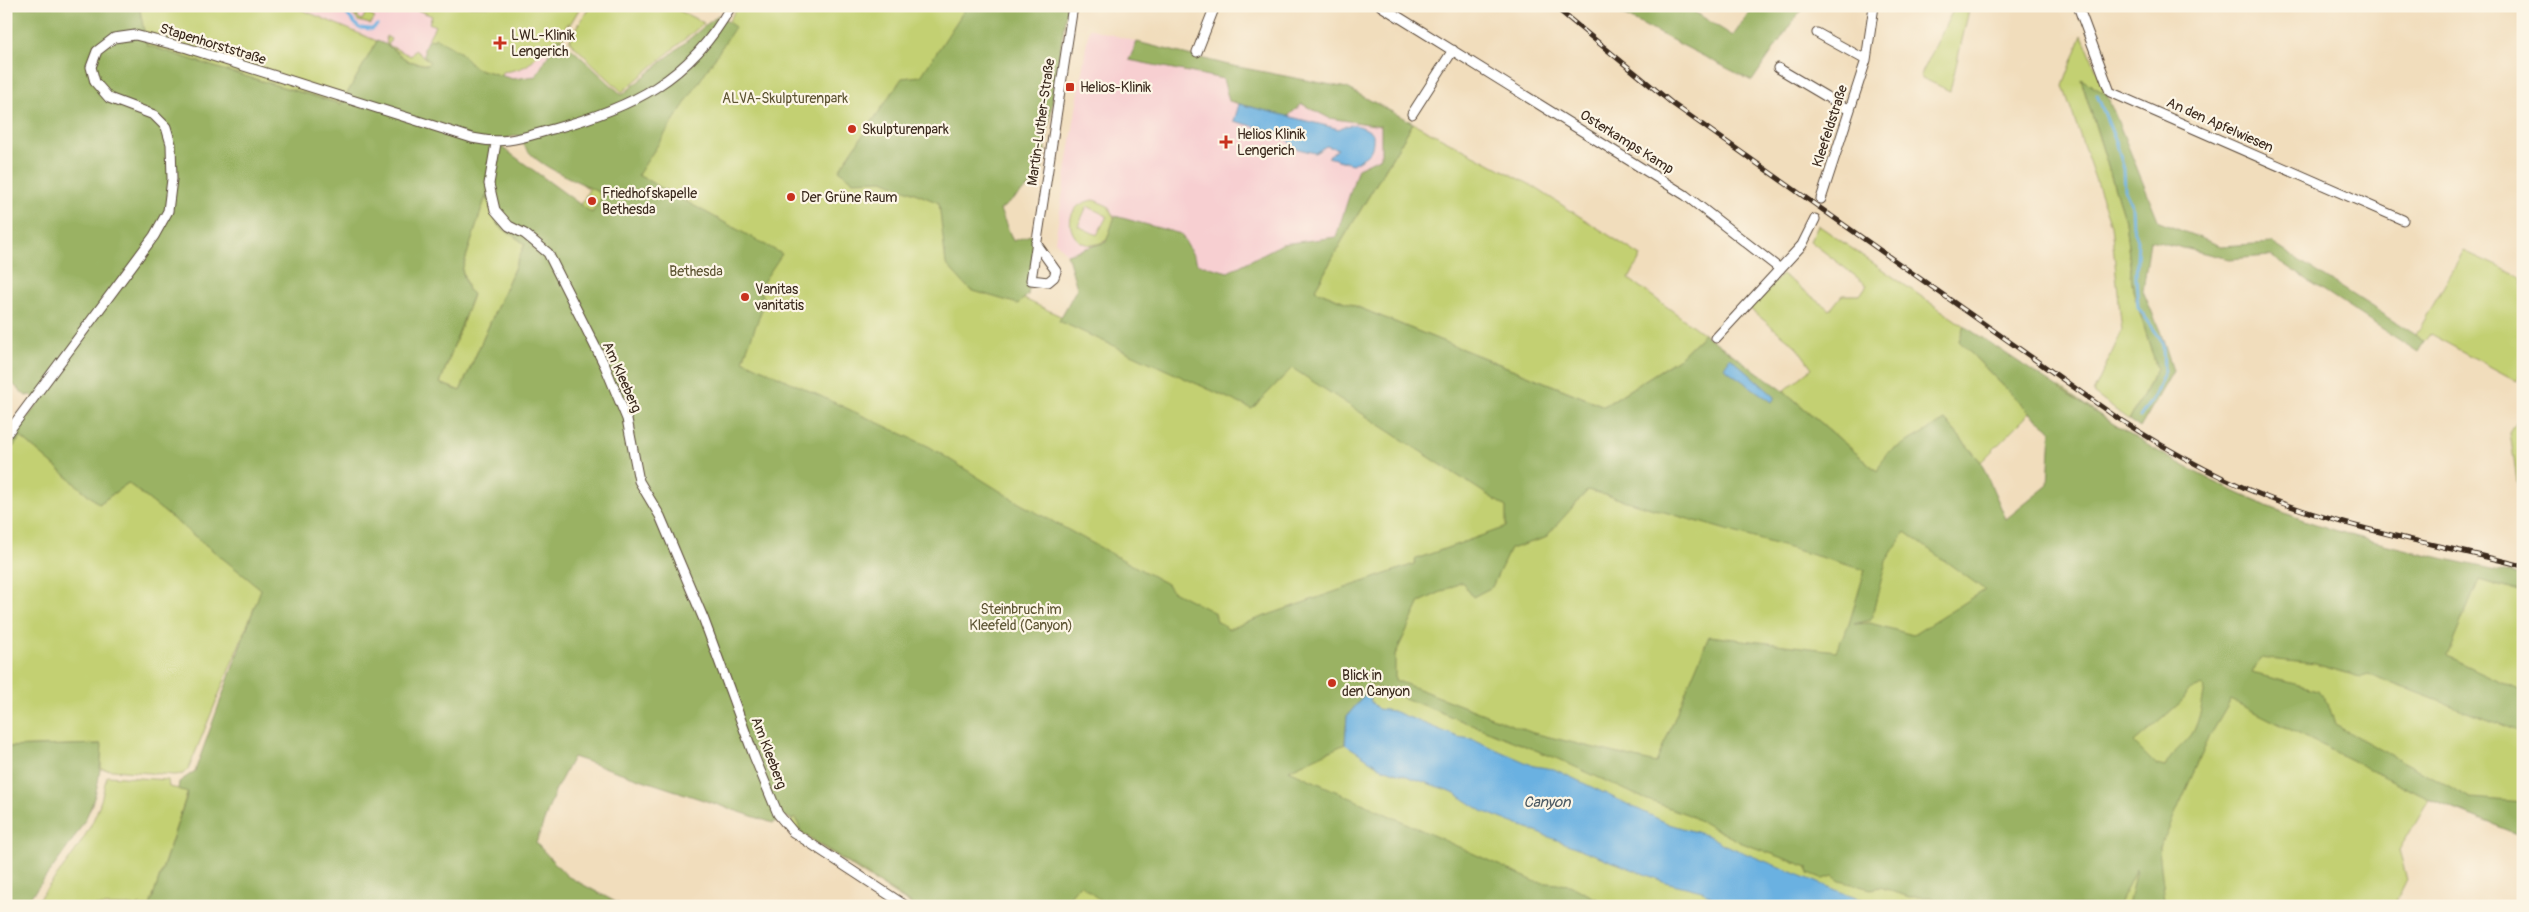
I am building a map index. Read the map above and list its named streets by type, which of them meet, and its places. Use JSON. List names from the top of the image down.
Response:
{
  "streets": {
    "street": [
      "Stapenhorststraße",
      "Martin-Luther-Straße",
      "An den Apfelwiesen",
      "Kleefeldstraße",
      "Osterkamps Kamp",
      "Am Kleeberg"
    ]
  },
  "crossings": [
    ["Stapenhorststraße", "Am Kleeberg"]
  ],
  "water": ["Canyon"],
  "parks": ["ALVA-Skulpturenpark", "Bethesda", "Steinbruch im Kleefeld (Canyon)"],
  "places": {
    "health": ["LWL-Klinik Lengerich", "Helios Klinik Lengerich"],
    "transit": ["Helios-Klinik"],
    "other": [
      "Skulpturenpark",
      "Der Grüne Raum",
      "Friedhofskapelle Bethesda",
      "Vanitas vanitatis",
      "Blick in den Canyon"
    ]
  }
}
